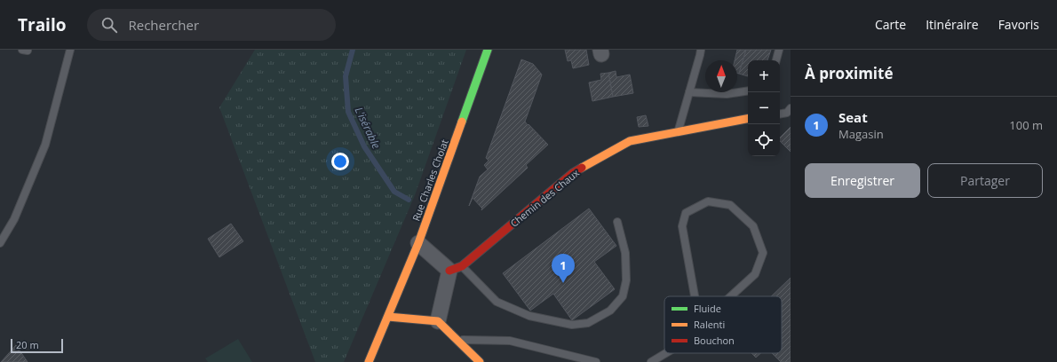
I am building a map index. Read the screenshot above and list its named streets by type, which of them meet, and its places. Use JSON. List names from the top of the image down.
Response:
{
  "streets": {
    "street": ["Rue Charles Cholat", "Chemin des Chaux"]
  },
  "water": ["L'isérable"],
  "legend": ["Fluide", "Ralenti", "Bouchon"],
  "scale_bar": "20 m",
  "north": "top",
  "page": {
    "header": "Trailo",
    "search": "Rechercher",
    "nav": ["Carte", "Itinéraire", "Favoris"],
    "heading": "À proximité",
    "map_buttons": ["+", "−"],
    "list": [
      {
        "mark": "1",
        "name": "Seat",
        "note": "Magasin",
        "value": "100 m"
      }
    ],
    "buttons": ["Enregistrer", "Partager"],
    "pins": "1",
    "scale": "20 m"
  }
}
